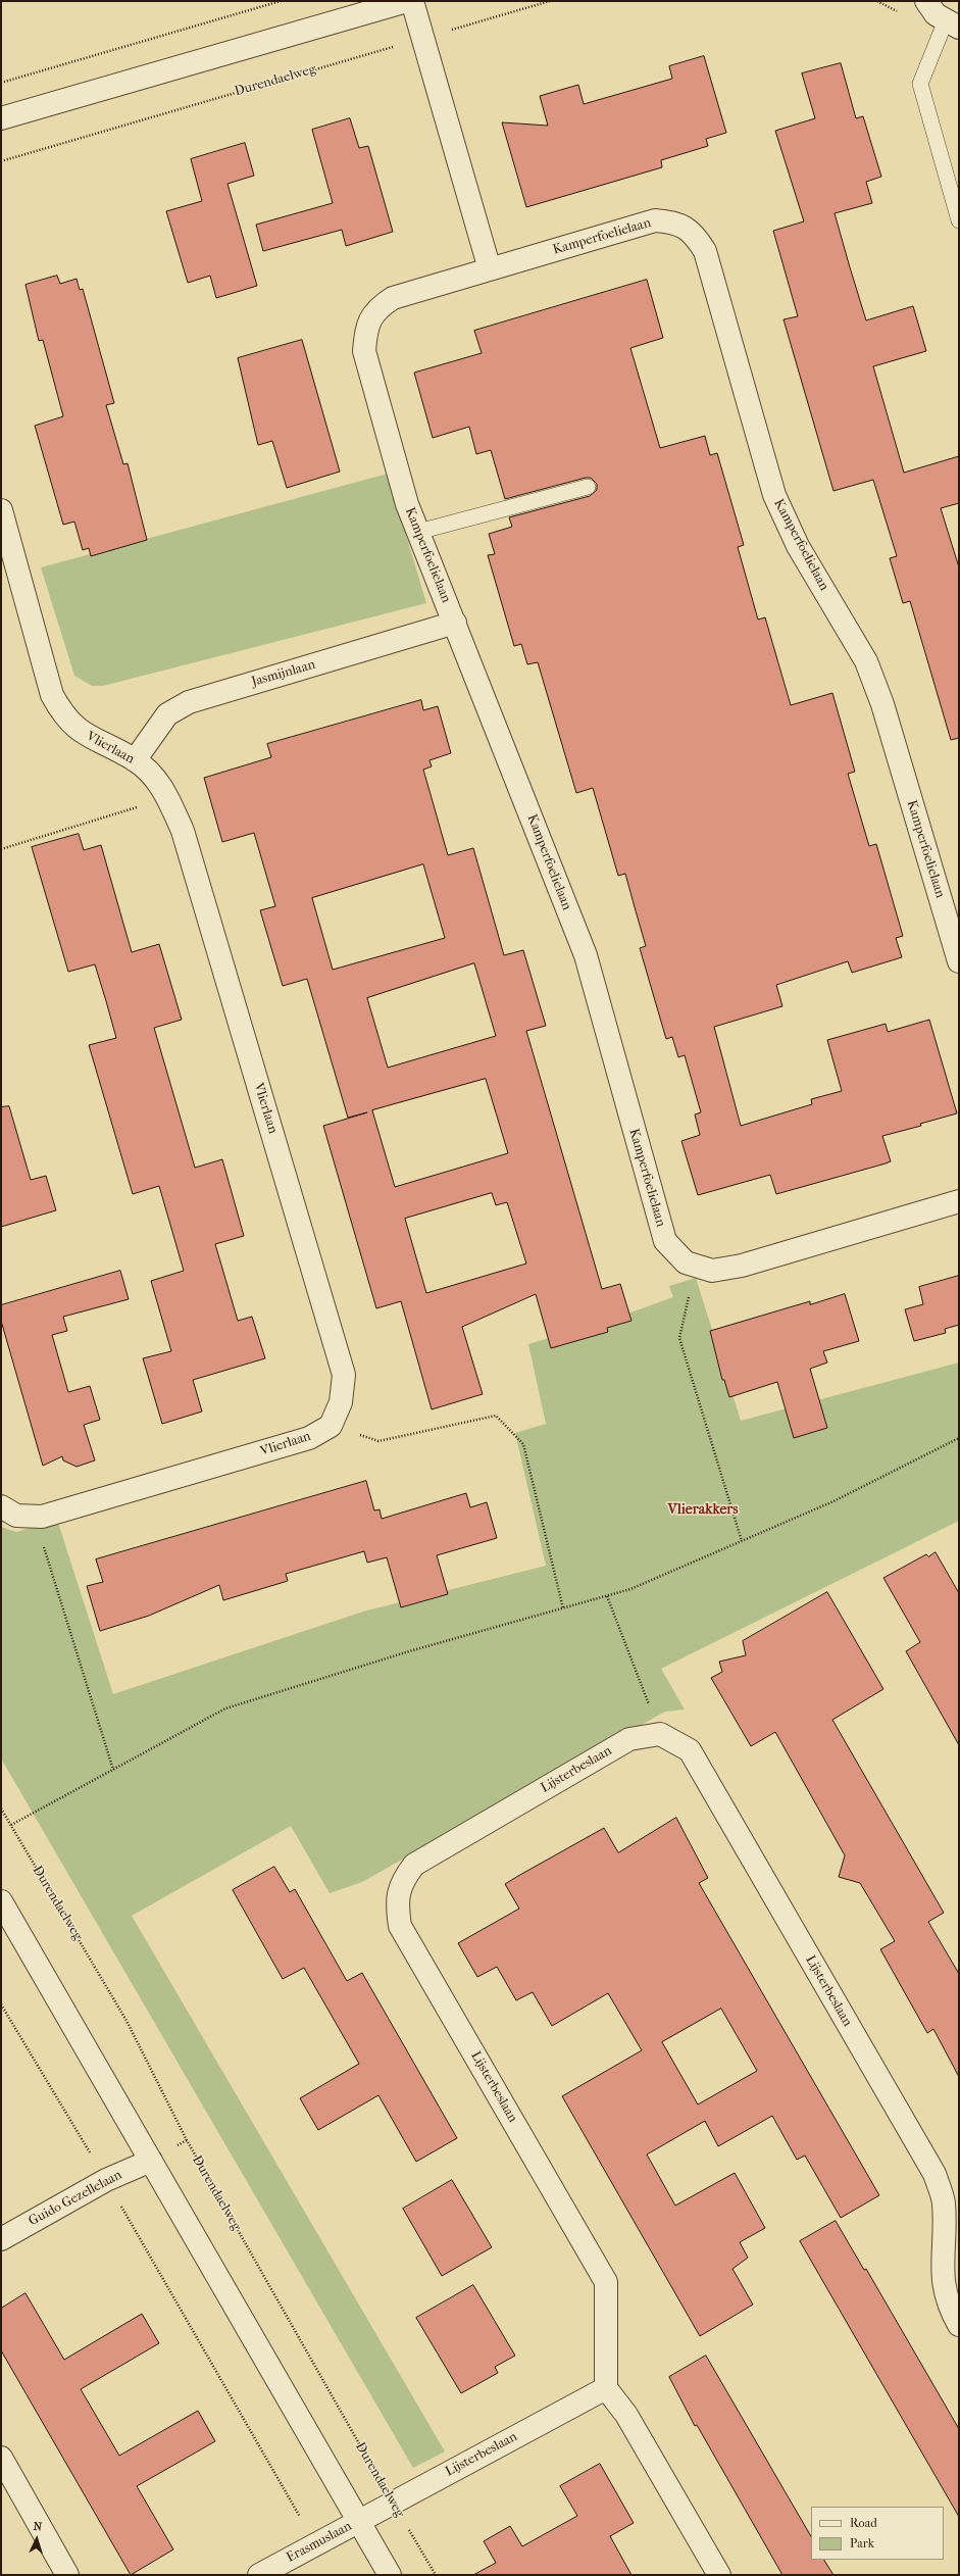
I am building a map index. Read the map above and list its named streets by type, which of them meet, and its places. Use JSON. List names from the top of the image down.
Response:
{
  "streets": {
    "street": [
      "Kamperfoelielaan",
      "Jasmijnlaan",
      "Vlierlaan",
      "Lijsterbeslaan",
      "Guido Gezellelaan",
      "Erasmuslaan"
    ],
    "path": ["Durendaelweg"]
  },
  "crossings": [
    ["Durendaelweg", "Lijsterbeslaan"],
    ["Kamperfoelielaan", "Jasmijnlaan"],
    ["Jasmijnlaan", "Vlierlaan"],
    ["Lijsterbeslaan", "Erasmuslaan"]
  ],
  "districts": ["Vlierakkers"],
  "legend": ["Road", "Park"],
  "north": "top"
}
